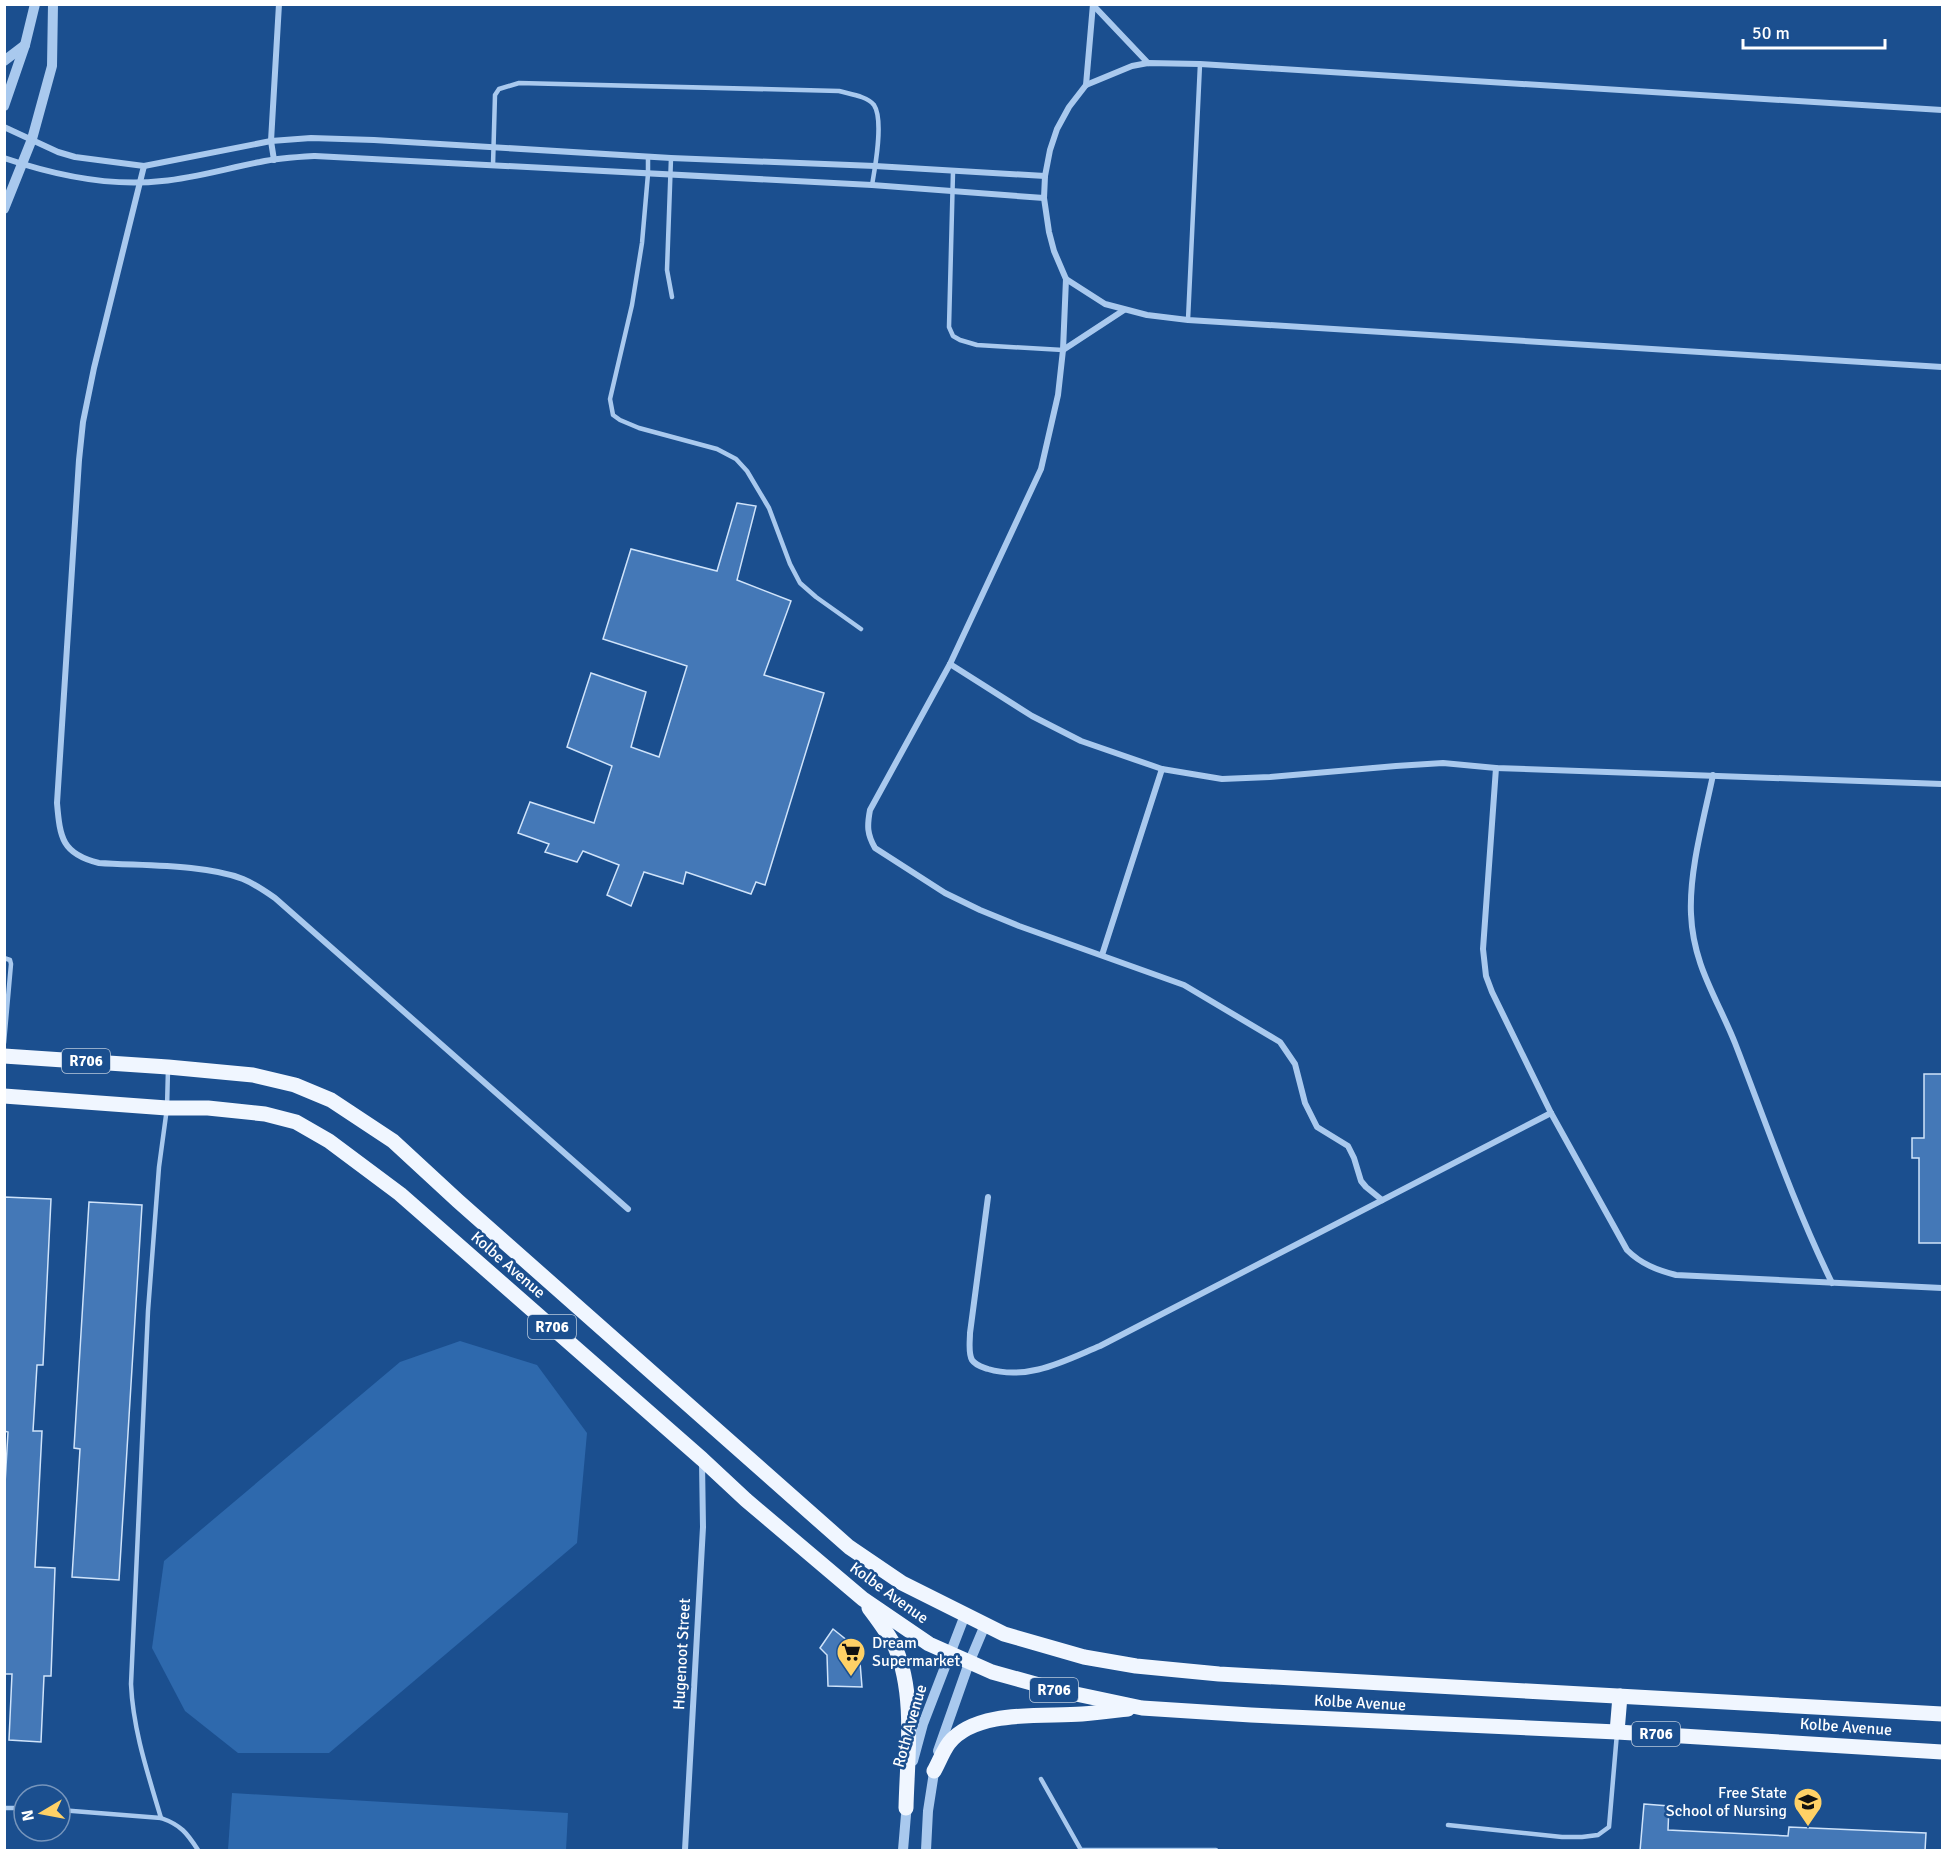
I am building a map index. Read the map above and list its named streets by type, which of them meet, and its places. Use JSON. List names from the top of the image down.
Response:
{
  "streets": {
    "main road": ["R706", "Kolbe Avenue"],
    "street": ["Hugenoot Street", "Roth Avenue"]
  },
  "crossings": [
    ["Kolbe Avenue", "Hugenoot Street"],
    ["Kolbe Avenue", "Roth Avenue"]
  ],
  "places": {
    "supermarket": ["Dream Supermarket"],
    "school or university": ["Free State School of Nursing"]
  },
  "scale_bar": "50 m",
  "north": "left"
}
